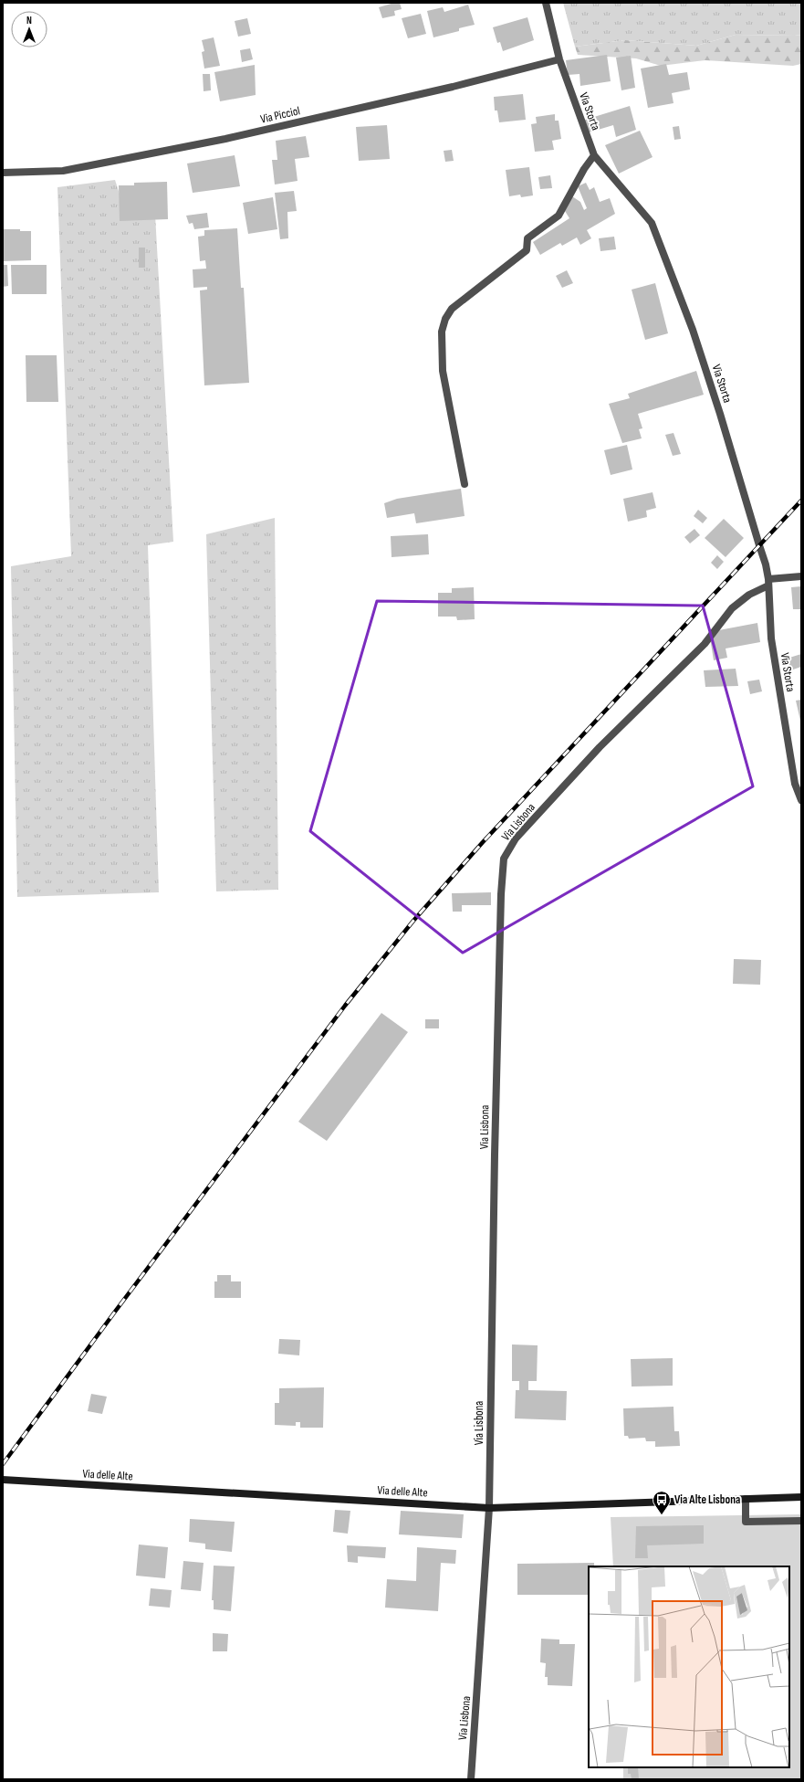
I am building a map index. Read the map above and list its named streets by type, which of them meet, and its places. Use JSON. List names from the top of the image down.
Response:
{
  "streets": {
    "street": [
      "Via Storta",
      "Via Picciol",
      "Via Lisbona",
      "Via delle Alte"
    ]
  },
  "crossings": [
    ["Via Storta", "Via Picciol"],
    ["Via Storta", "Via Lisbona"],
    ["Via Lisbona", "Via delle Alte"]
  ],
  "places": {
    "bus stop": ["Via Alte Lisbona"]
  },
  "north": "top"
}
